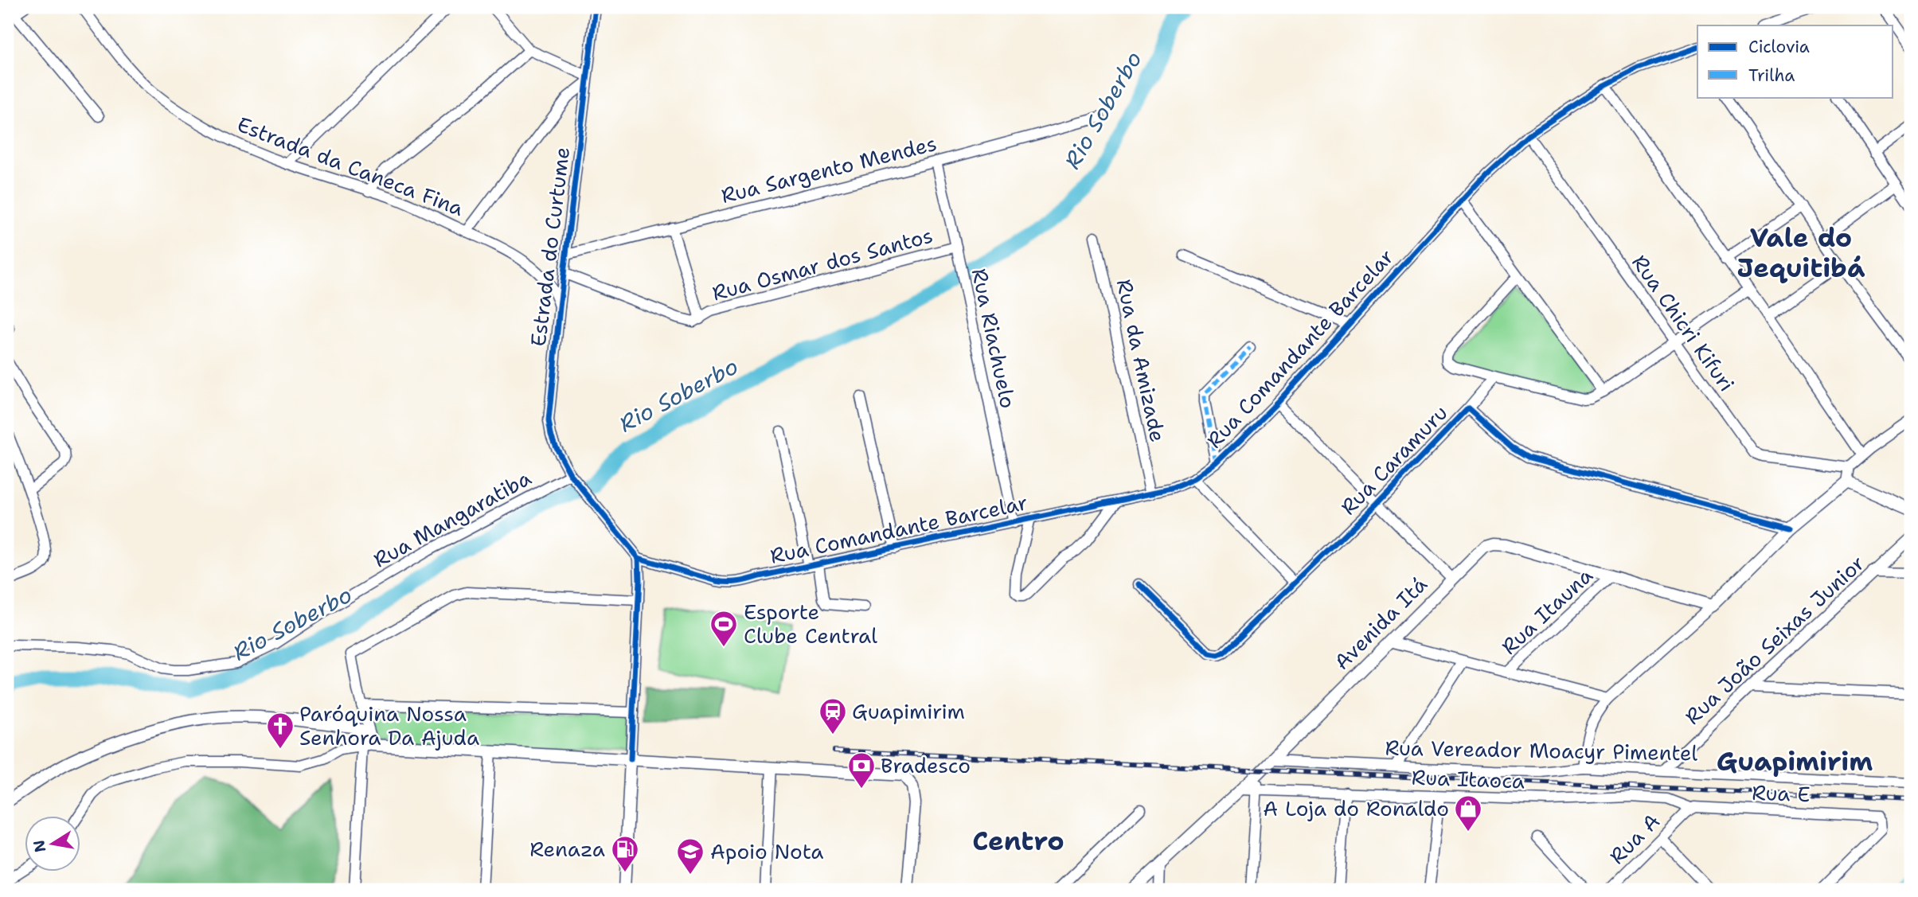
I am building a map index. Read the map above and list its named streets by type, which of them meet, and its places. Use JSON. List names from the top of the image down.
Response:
{
  "streets": {
    "main road": ["Avenida Itá"],
    "street": [
      "Estrada da Caneca Fina",
      "Rua Sargento Mendes",
      "Estrada do Curtume",
      "Rua Osmar dos Santos",
      "Rua Chicri Kifuri",
      "Rua Riachuelo",
      "Rua Comandante Barcelar",
      "Rua da Amizade",
      "Rua Caramuru",
      "Rua Mangaratiba",
      "Rua Itauna",
      "Rua João Seixas Junior",
      "Rua Vereador Moacyr Pimentel",
      "Rua Itaoca",
      "Rua E",
      "Rua A"
    ]
  },
  "crossings": [
    ["Estrada da Caneca Fina", "Estrada do Curtume"],
    ["Rua Sargento Mendes", "Estrada do Curtume"],
    ["Rua Sargento Mendes", "Rua Riachuelo"],
    ["Estrada do Curtume", "Rua Comandante Barcelar"],
    ["Estrada do Curtume", "Rua Mangaratiba"],
    ["Rua Osmar dos Santos", "Rua Riachuelo"],
    ["Rua Chicri Kifuri", "Rua Comandante Barcelar"],
    ["Rua Riachuelo", "Rua Comandante Barcelar"],
    ["Rua Comandante Barcelar", "Rua da Amizade"],
    ["Rua Itauna", "Avenida Itá"],
    ["Avenida Itá", "Rua Vereador Moacyr Pimentel"],
    ["Avenida Itá", "Rua Itaoca"],
    ["Rua João Seixas Junior", "Rua Vereador Moacyr Pimentel"],
    ["Rua Itaoca", "Rua E"],
    ["Rua Itaoca", "Rua A"],
    ["Rua E", "Rua A"]
  ],
  "districts": ["Vale do Jequitibá", "Guapimirim", "Centro"],
  "water": ["Rio Soberbo"],
  "places": {
    "sports": ["Esporte Clube Central"],
    "station": ["Guapimirim"],
    "church": ["Paróquina Nossa Senhora Da Ajuda"],
    "bank": ["Bradesco"],
    "shop": ["A Loja do Ronaldo"],
    "fuel station": ["Renaza"],
    "school or university": ["Apoio Nota"]
  },
  "legend": ["Ciclovia", "Trilha"],
  "north": "left"
}
